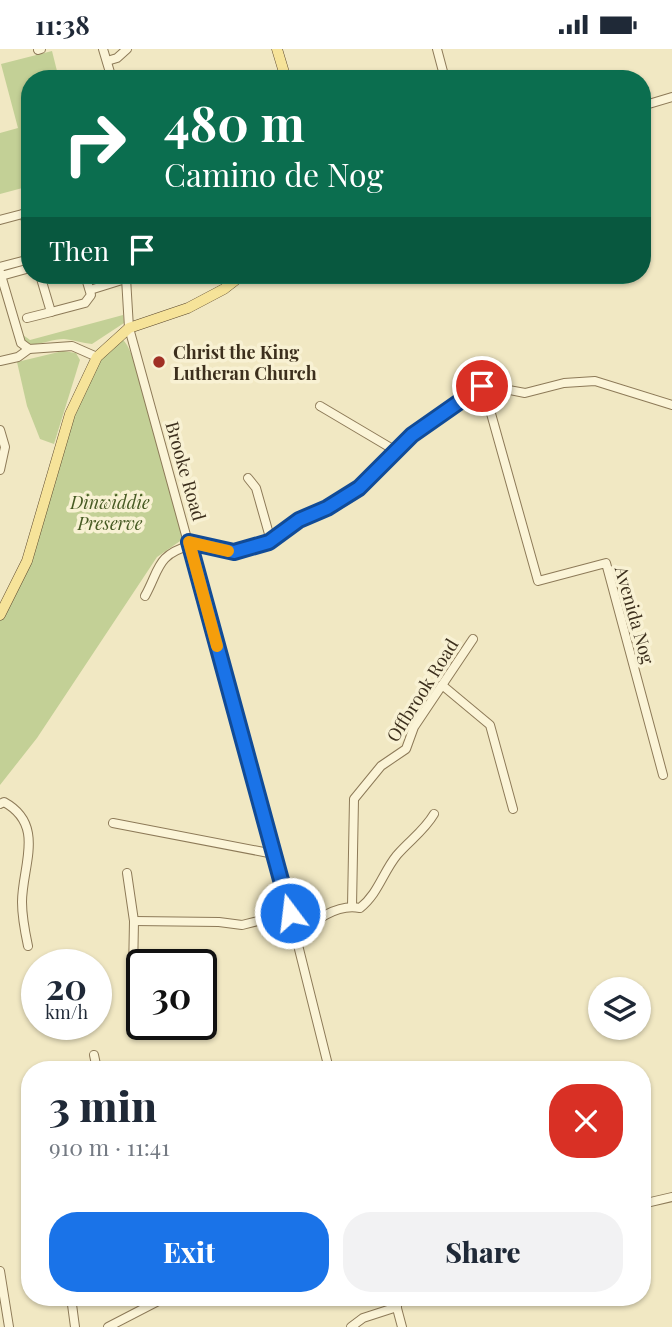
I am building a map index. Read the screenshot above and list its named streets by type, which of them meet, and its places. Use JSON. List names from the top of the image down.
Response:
{
  "streets": {
    "street": ["Brooke Road", "Avenida Nog", "Offbrook Road"]
  },
  "parks": ["Dinwiddie Preserve"],
  "places": ["Christ the King Lutheran Church"],
  "page": {
    "status": "11:38",
    "turn": ["480 m", "Camino de Nog"],
    "then": "Then",
    "speed": "20 km/h",
    "limit": "30",
    "heading": ["3 min", "910 m · 11:41"],
    "buttons": ["Exit", "Share"]
  }
}
